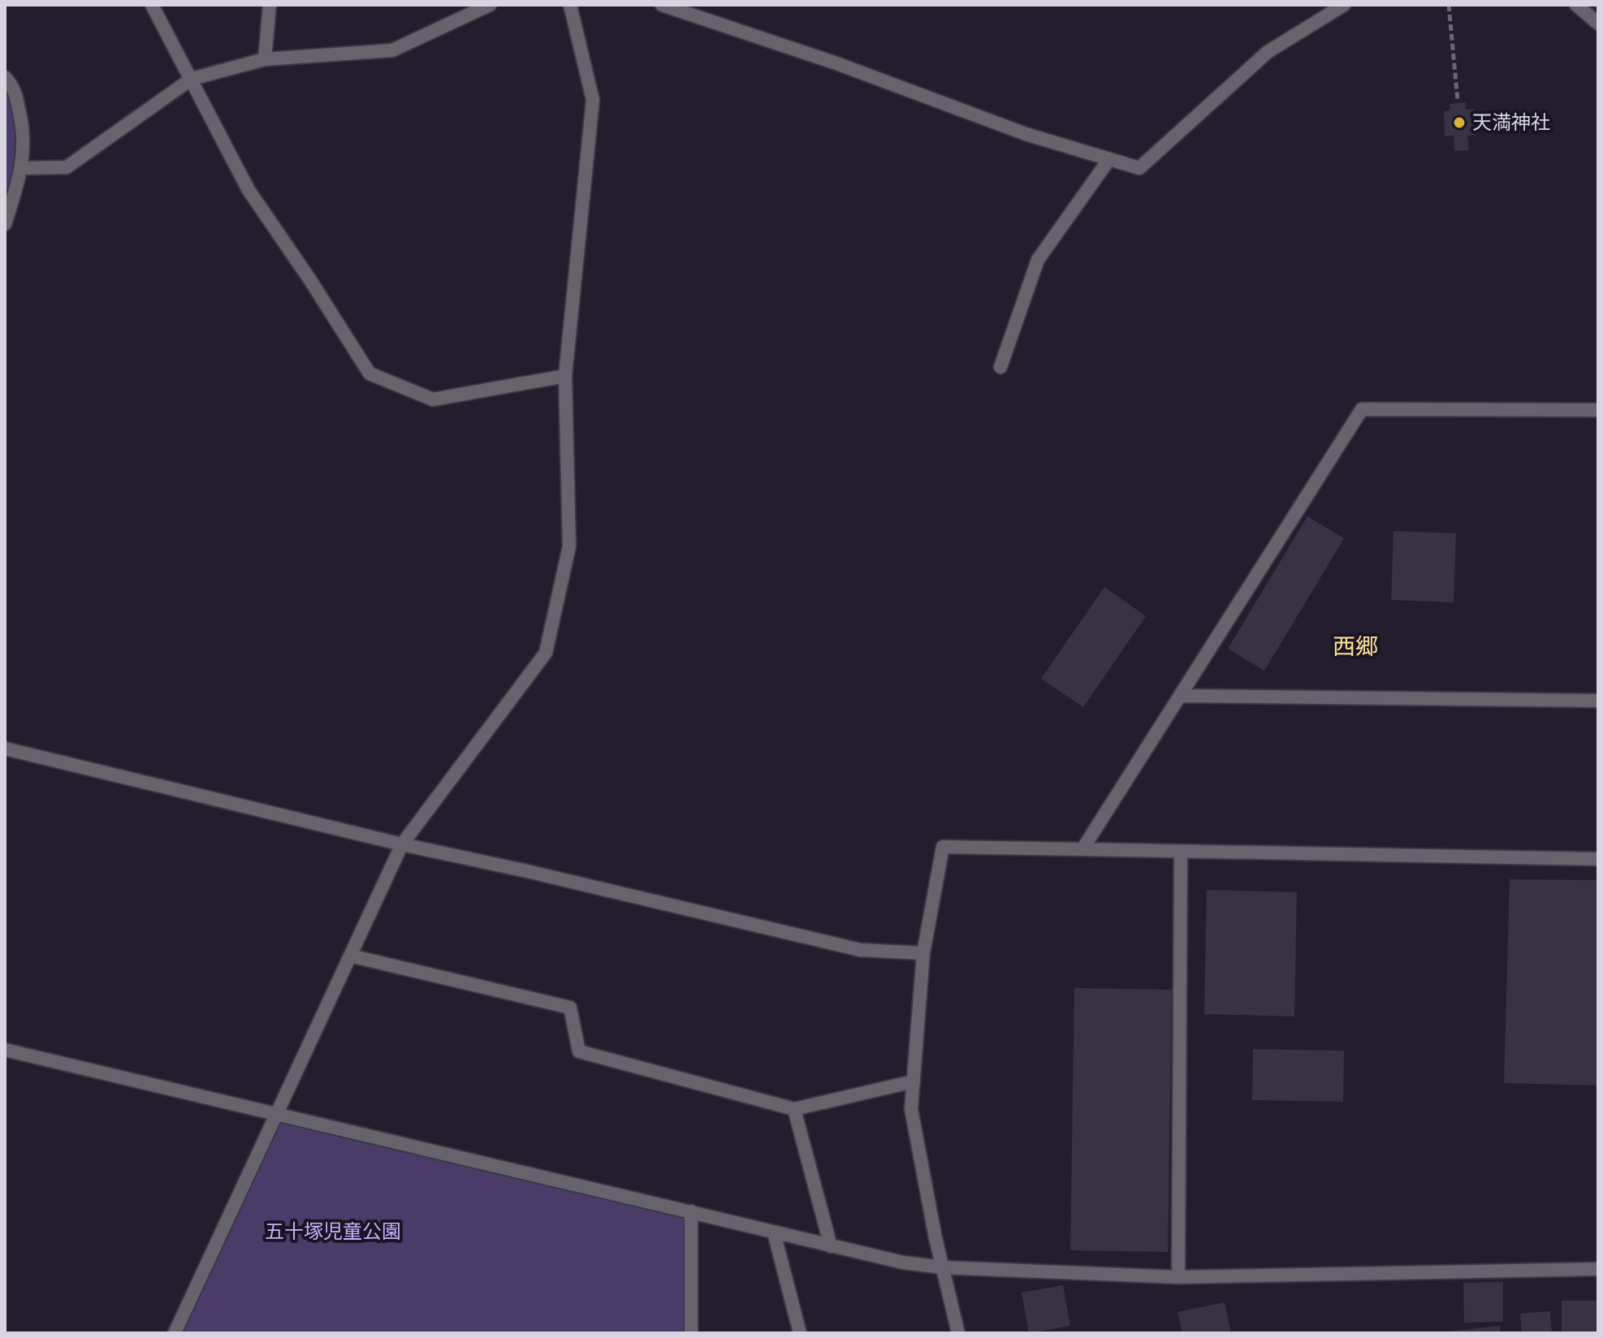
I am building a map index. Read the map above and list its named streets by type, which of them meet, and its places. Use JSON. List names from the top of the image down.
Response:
{
  "districts": ["西郷"],
  "parks": ["五十塚児童公園"],
  "places": ["天満神社"]
}
